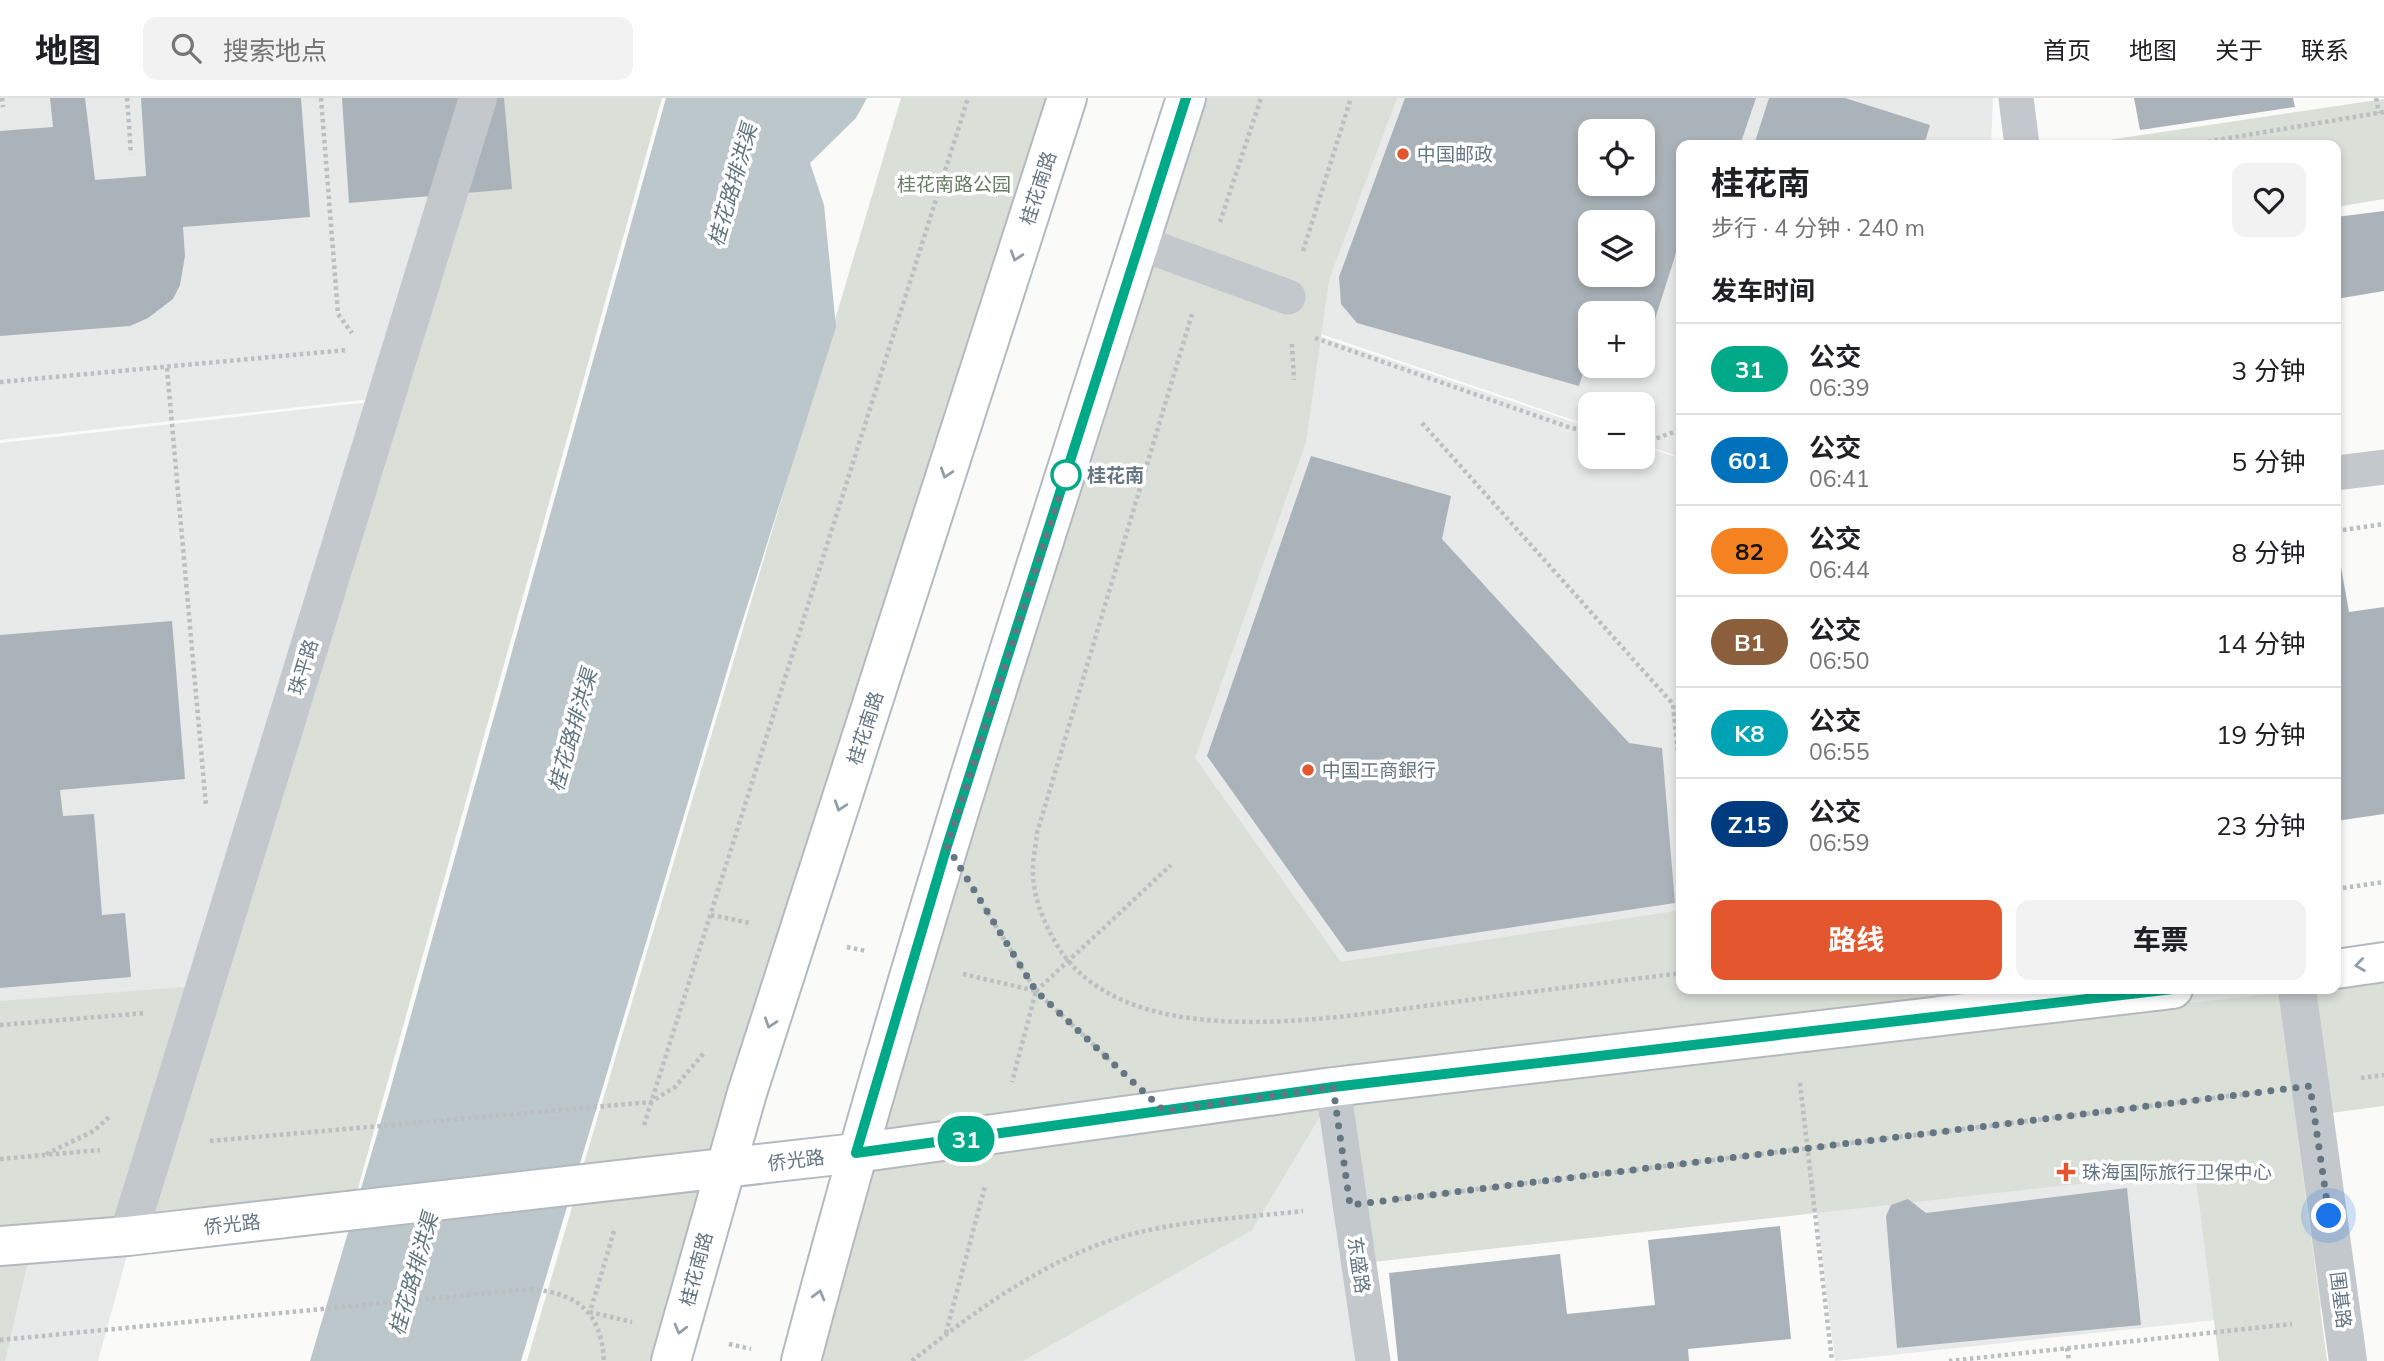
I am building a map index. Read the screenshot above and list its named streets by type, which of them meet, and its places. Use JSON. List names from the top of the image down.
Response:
{
  "streets": {
    "main road": ["桂花南路", "侨光路"],
    "street": ["珠平路", "围基路"],
    "lane": ["东盛路"]
  },
  "crossings": [
    ["桂花南路", "侨光路"],
    ["珠平路", "侨光路"],
    ["侨光路", "东盛路"]
  ],
  "water": ["桂花路排洪渠"],
  "parks": ["桂花南路公园"],
  "places": {
    "other": ["中国邮政", "桂花南", "中国工商銀行"],
    "health": ["珠海国际旅行卫保中心"]
  },
  "lines": ["bus line 31"],
  "page": {
    "header": "地图",
    "search": "搜索地点",
    "nav": [
      "首页",
      "地图",
      "关于",
      "联系"
    ],
    "on_map": "31",
    "map_buttons": ["+", "−"],
    "heading": [
      ["桂花南", "步行 · 4 分钟 · 240 m"],
      "发车时间"
    ],
    "list": [
      {
        "mark": "31",
        "name": "公交",
        "note": "06:39",
        "value": "3 分钟"
      },
      {
        "mark": "601",
        "name": "公交",
        "note": "06:41",
        "value": "5 分钟"
      },
      {
        "mark": "82",
        "name": "公交",
        "note": "06:44",
        "value": "8 分钟"
      },
      {
        "mark": "B1",
        "name": "公交",
        "note": "06:50",
        "value": "14 分钟"
      },
      {
        "mark": "K8",
        "name": "公交",
        "note": "06:55",
        "value": "19 分钟"
      },
      {
        "mark": "Z15",
        "name": "公交",
        "note": "06:59",
        "value": "23 分钟"
      }
    ],
    "buttons": ["路线", "车票"]
  }
}
